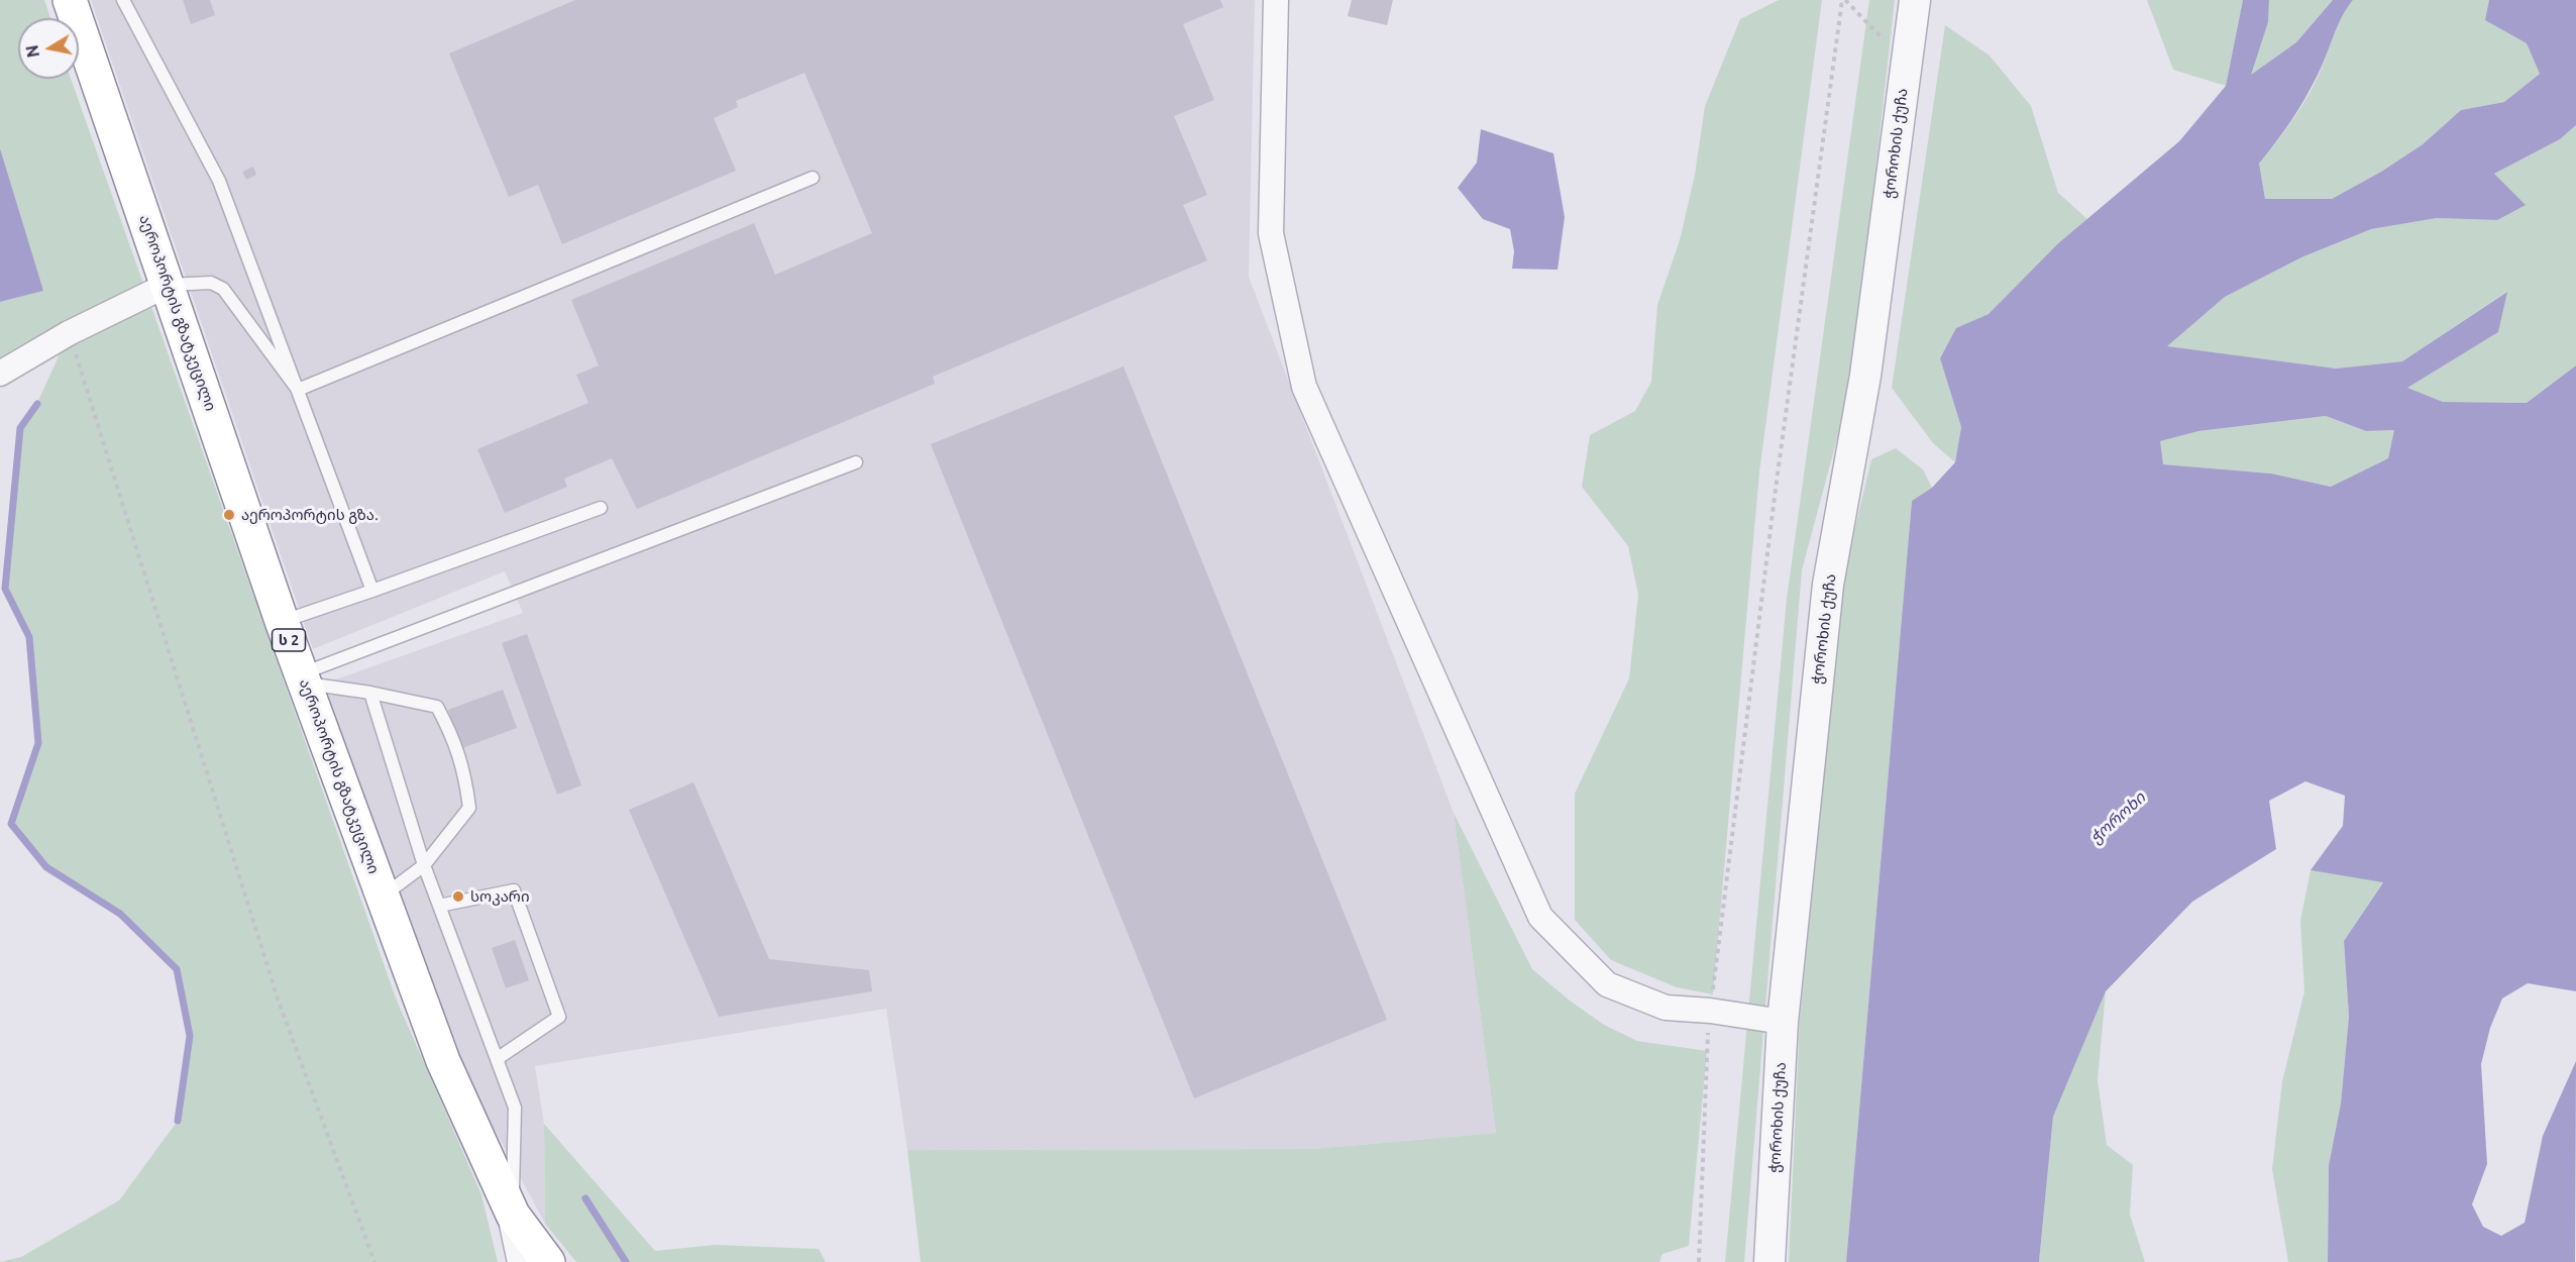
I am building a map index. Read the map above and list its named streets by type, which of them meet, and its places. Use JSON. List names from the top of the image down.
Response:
{
  "streets": {
    "highway": ["აეროპორტის გზატკეცილი", "ს 2"],
    "street": ["ჭოროხის ქუჩა"]
  },
  "water": ["ჭოროხი"],
  "places": ["აეროპორტის გზა.", "სოკარი"],
  "north": "left"
}
